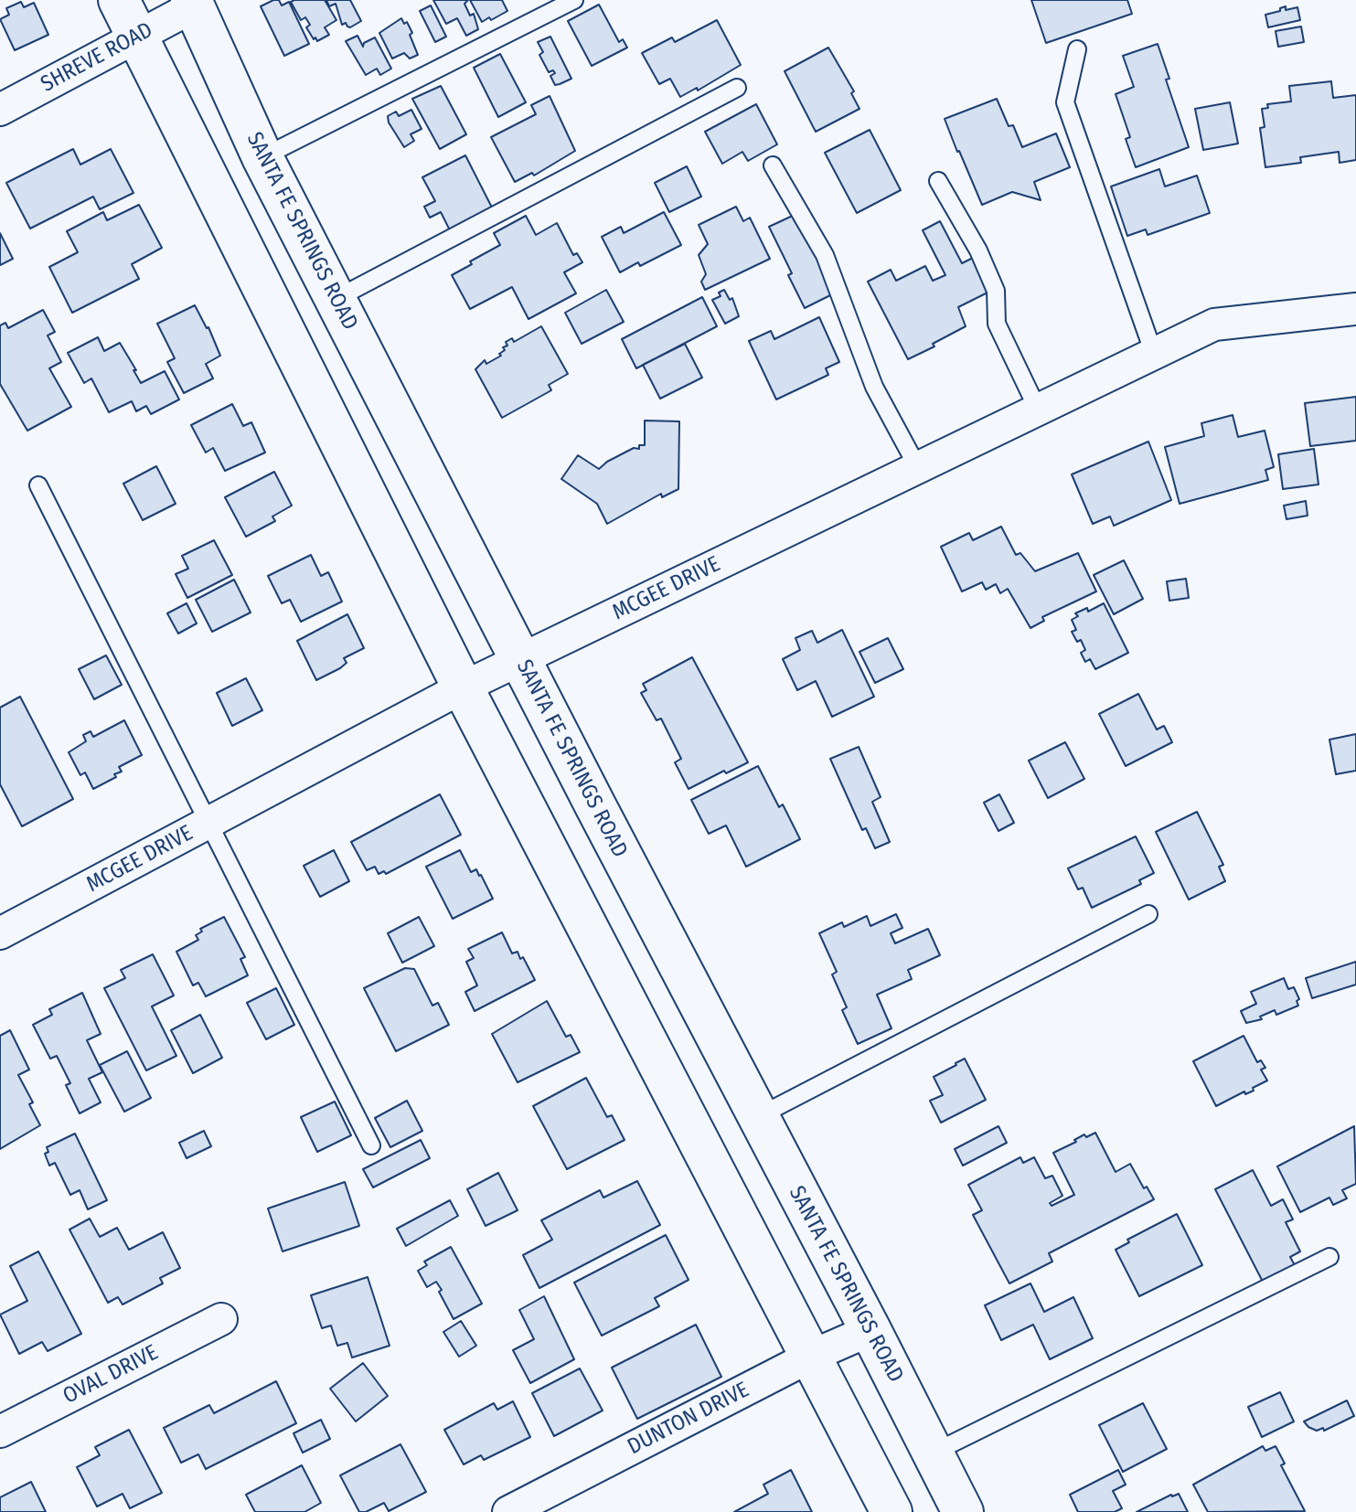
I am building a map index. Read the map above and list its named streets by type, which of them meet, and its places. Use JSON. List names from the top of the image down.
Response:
{
  "streets": {
    "main road": ["SANTA FE SPRINGS ROAD"],
    "street": [
      "SHREVE ROAD",
      "MCGEE DRIVE",
      "OVAL DRIVE",
      "DUNTON DRIVE"
    ]
  },
  "crossings": [
    ["SHREVE ROAD", "SANTA FE SPRINGS ROAD"],
    ["SANTA FE SPRINGS ROAD", "MCGEE DRIVE"],
    ["SANTA FE SPRINGS ROAD", "DUNTON DRIVE"]
  ]
}
